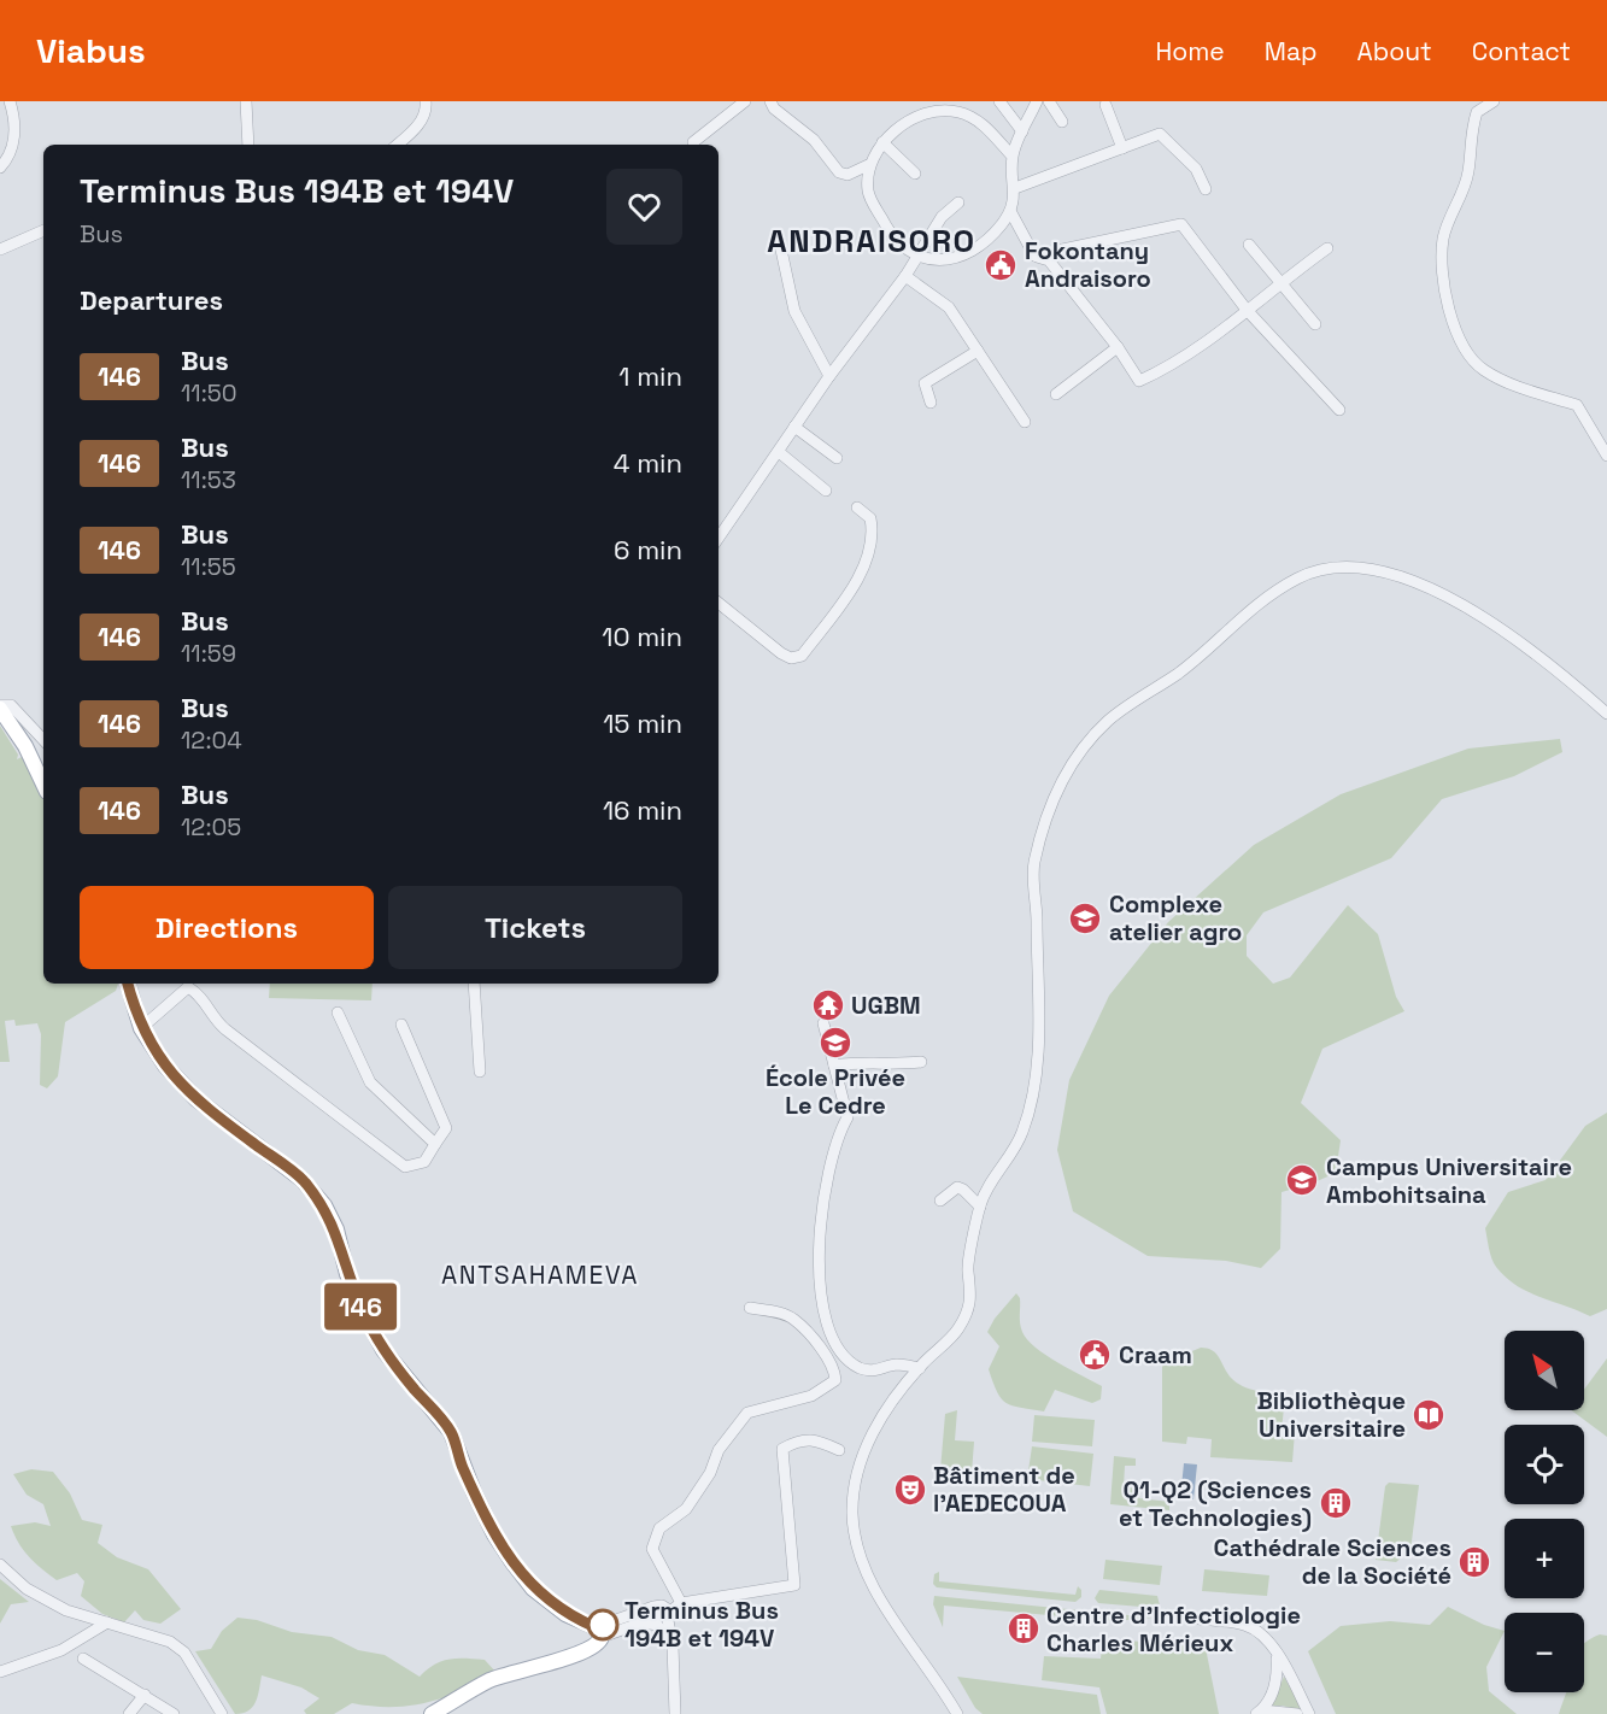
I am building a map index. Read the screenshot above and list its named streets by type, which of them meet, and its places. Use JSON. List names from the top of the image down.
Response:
{
  "districts": ["ANDRAISORO", "ANTSAHAMEVA"],
  "places": {
    "public building": ["Fokontany Andraisoro", "Craam"],
    "school or university": ["Complexe atelier agro", "École Privée Le Cedre", "Campus Universitaire Ambohitsaina"],
    "temple": ["UGBM"],
    "library": ["Bibliothèque Universitaire"],
    "theatre": ["Bâtiment de l'AEDECOUA"],
    "building": ["Q1-Q2 (Sciences et Technologies)", "Cathédrale Sciences de la Société", "Centre d'Infectiologie Charles Mérieux"],
    "other": ["Terminus Bus 194B et 194V"]
  },
  "lines": ["bus line 146"],
  "north": "top left",
  "page": {
    "header": "Viabus",
    "nav": [
      "Home",
      "Map",
      "About",
      "Contact"
    ],
    "on_map": "146",
    "heading": [
      ["Terminus Bus 194B et 194V", "Bus"],
      "Departures"
    ],
    "list": [
      {
        "mark": "146",
        "name": "Bus",
        "note": "11:50",
        "value": "1 min"
      },
      {
        "mark": "146",
        "name": "Bus",
        "note": "11:53",
        "value": "4 min"
      },
      {
        "mark": "146",
        "name": "Bus",
        "note": "11:55",
        "value": "6 min"
      },
      {
        "mark": "146",
        "name": "Bus",
        "note": "11:59",
        "value": "10 min"
      },
      {
        "mark": "146",
        "name": "Bus",
        "note": "12:04",
        "value": "15 min"
      },
      {
        "mark": "146",
        "name": "Bus",
        "note": "12:05",
        "value": "16 min"
      }
    ],
    "buttons": ["Directions", "Tickets"],
    "map_buttons": ["+", "−"]
  }
}
